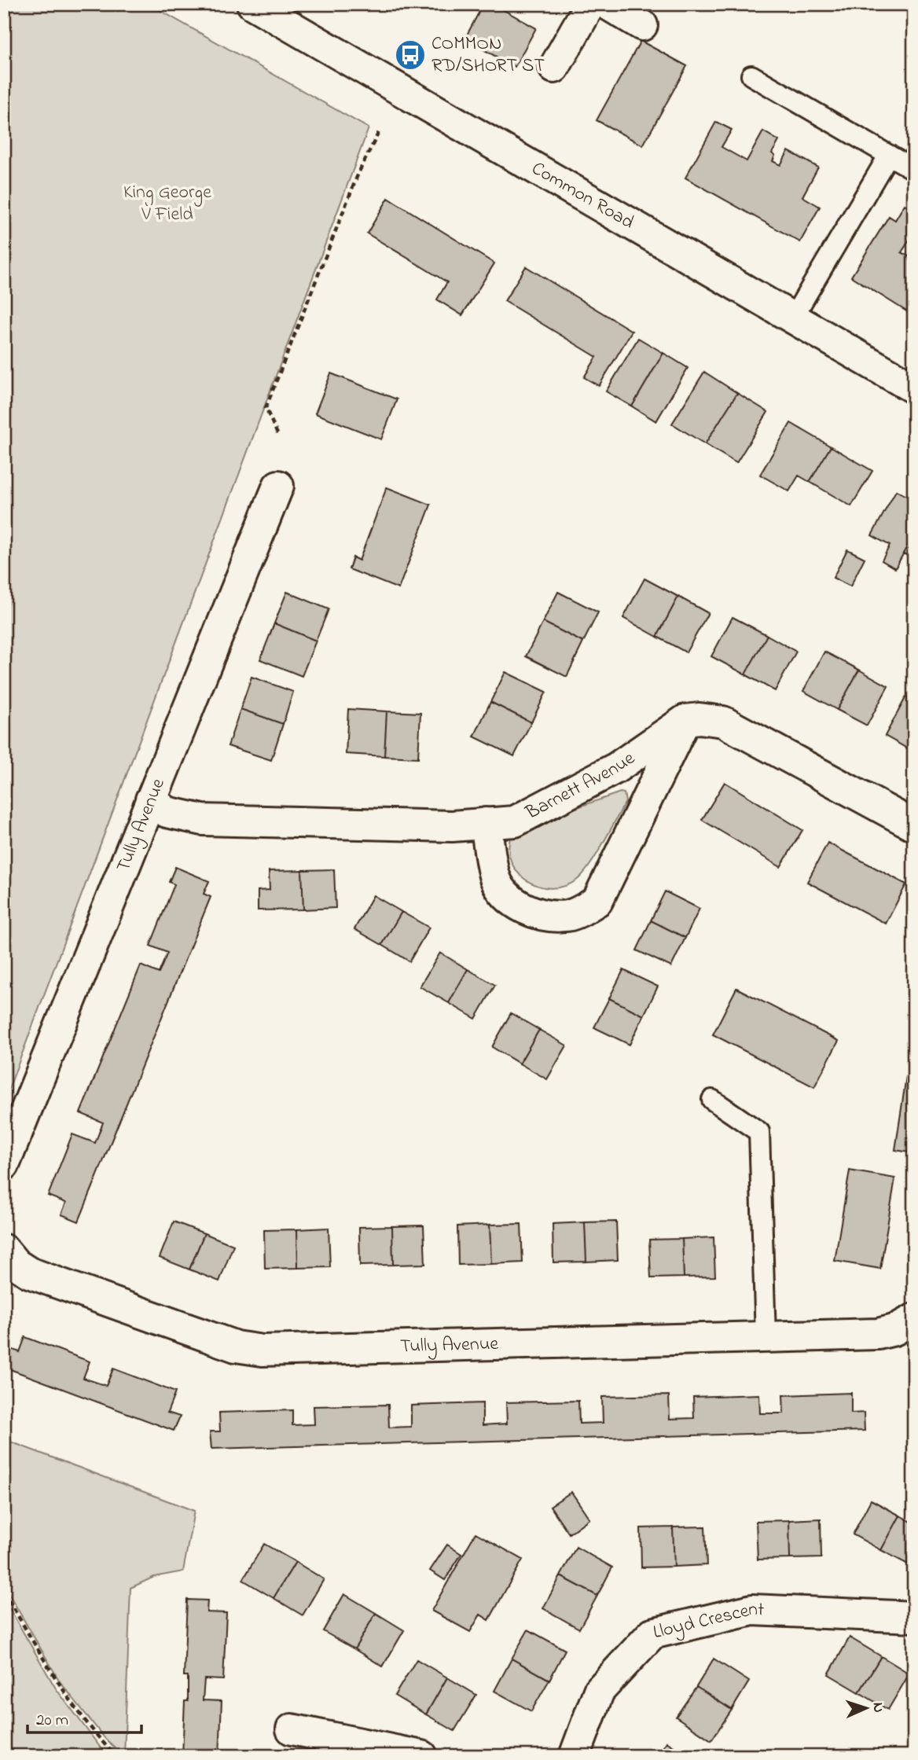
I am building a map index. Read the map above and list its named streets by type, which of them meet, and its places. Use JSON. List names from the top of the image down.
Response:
{
  "streets": {
    "street": [
      "Common Road",
      "Barnett Avenue",
      "Tully Avenue",
      "Lloyd Crescent"
    ]
  },
  "crossings": [
    ["Barnett Avenue", "Tully Avenue"]
  ],
  "parks": ["King George V Field"],
  "places": {
    "bus stop": ["COMMON RD/SHORT ST"]
  },
  "scale_bar": "20 m",
  "north": "right"
}
